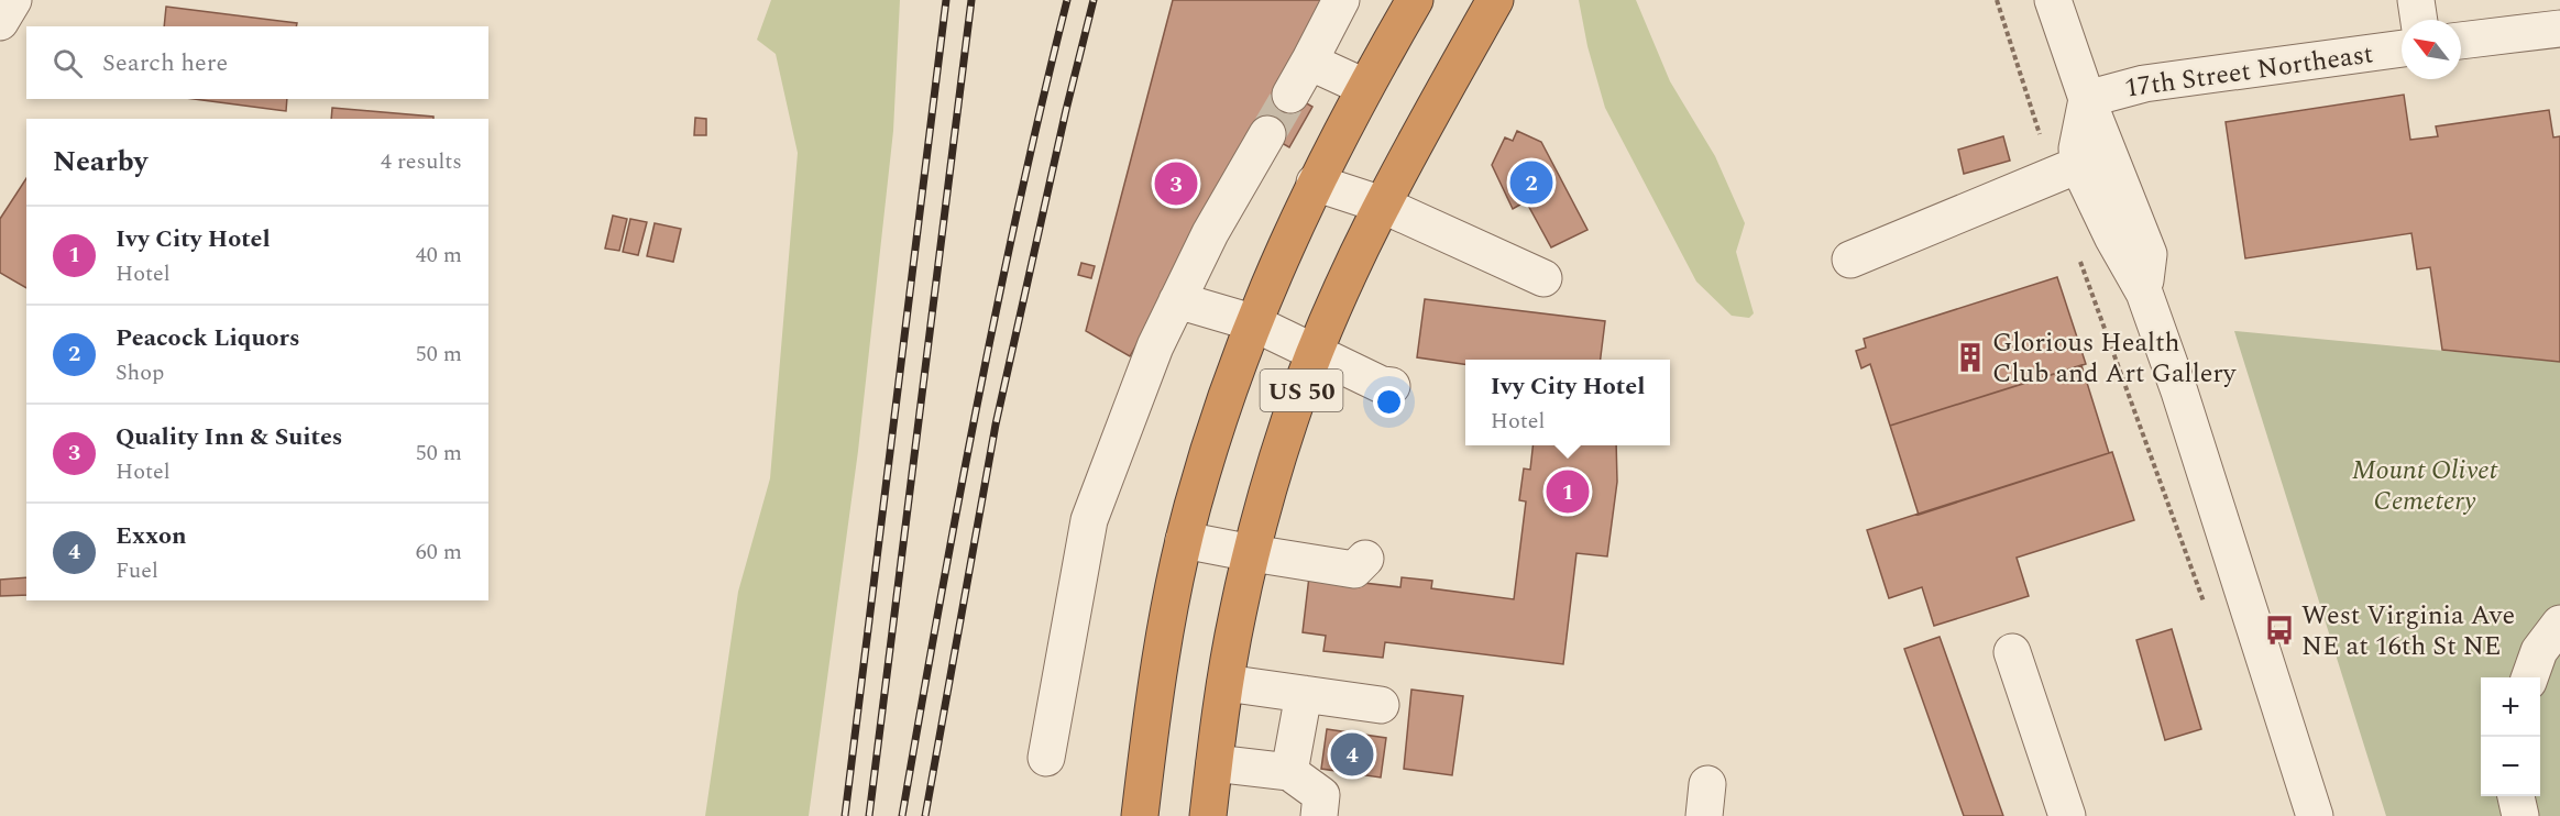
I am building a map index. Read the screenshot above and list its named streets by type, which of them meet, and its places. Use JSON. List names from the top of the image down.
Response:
{
  "streets": {
    "highway": ["US 50"],
    "street": ["17th Street Northeast"]
  },
  "parks": ["Mount Olivet Cemetery"],
  "places": {
    "building": ["Glorious Health Club and Art Gallery"],
    "bus stop": ["West Virginia Ave NE at 16th St NE"]
  },
  "north": "top left",
  "page": {
    "search": "Search here",
    "heading": ["Nearby", "4 results"],
    "pins": [
      "2",
      "3",
      "1",
      "4"
    ],
    "list": [
      {
        "mark": "1",
        "name": "Ivy City Hotel",
        "note": "Hotel",
        "value": "40 m"
      },
      {
        "mark": "2",
        "name": "Peacock Liquors",
        "note": "Shop",
        "value": "50 m"
      },
      {
        "mark": "3",
        "name": "Quality Inn & Suites",
        "note": "Hotel",
        "value": "50 m"
      },
      {
        "mark": "4",
        "name": "Exxon",
        "note": "Fuel",
        "value": "60 m"
      }
    ],
    "popup": ["Ivy City Hotel", "Hotel"],
    "map_buttons": ["+", "−"]
  }
}
